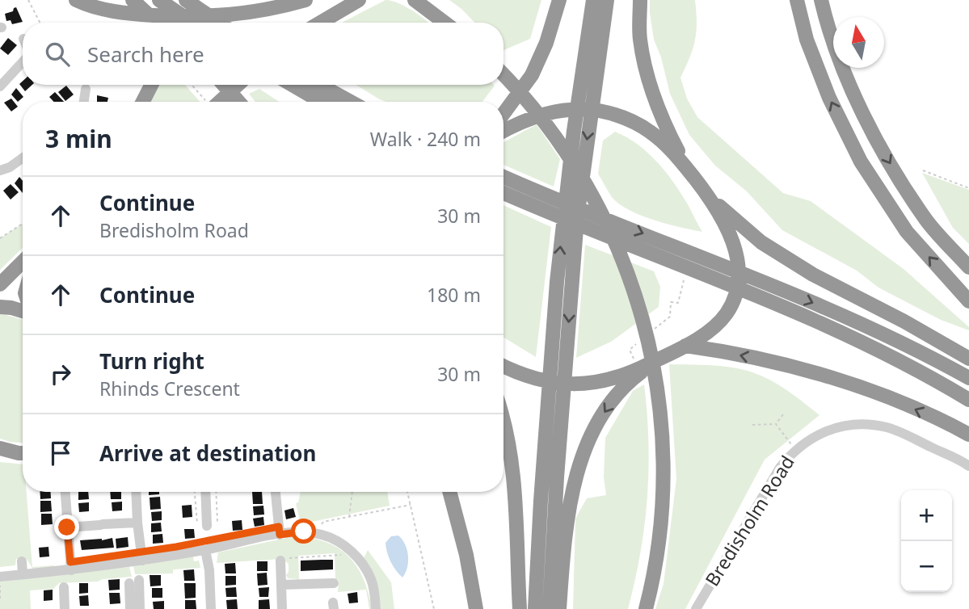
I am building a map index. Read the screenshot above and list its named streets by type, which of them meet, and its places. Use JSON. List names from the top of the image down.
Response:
{
  "streets": {
    "street": ["Bredisholm Road"]
  },
  "north": "top",
  "page": {
    "search": "Search here",
    "heading": ["3 min", "Walk · 240 m"],
    "list": [
      ["Continue", "Bredisholm Road", "30 m"],
      ["Continue", "180 m"],
      ["Turn right", "Rhinds Crescent", "30 m"],
      "Arrive at destination"
    ],
    "map_buttons": ["+", "−"]
  }
}
